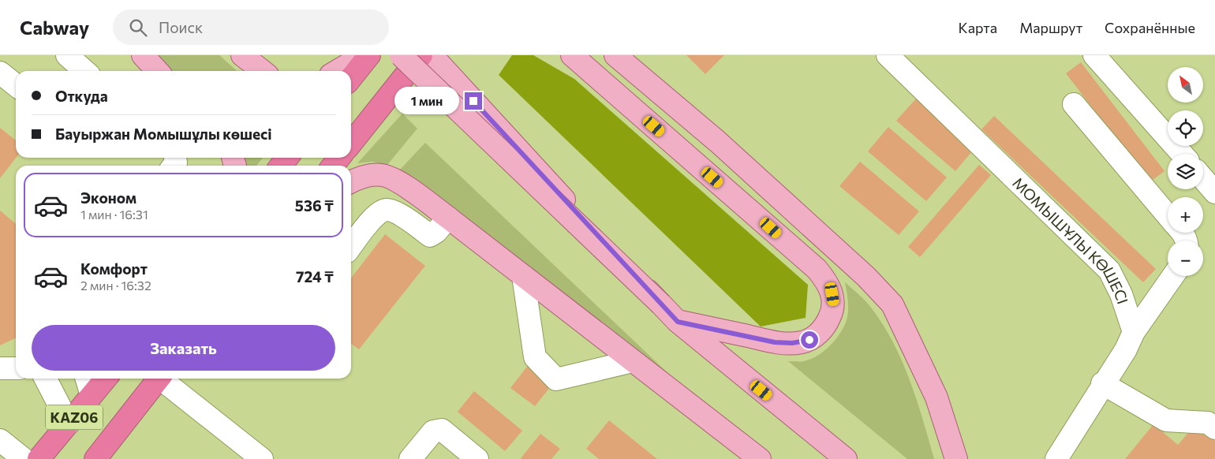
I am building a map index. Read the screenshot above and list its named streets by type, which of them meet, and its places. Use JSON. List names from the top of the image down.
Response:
{
  "streets": {
    "highway": ["KАZ06"],
    "street": ["МОМЫШҰЛЫ КӨШЕСІ"]
  },
  "north": "top left",
  "page": {
    "header": "Cabway",
    "search": "Поиск",
    "nav": ["Карта", "Маршрут", "Сохранённые"],
    "map_buttons": ["+", "−"],
    "banner": ["Откуда", "Бауыржан Момышұлы көшесі"],
    "bubble": "1 мин",
    "list": [
      {
        "name": "Эконом",
        "note": "1 мин · 16:31",
        "value": "536 ₸"
      },
      {
        "name": "Комфорт",
        "note": "2 мин · 16:32",
        "value": "724 ₸"
      }
    ],
    "buttons": "Заказать"
  }
}
